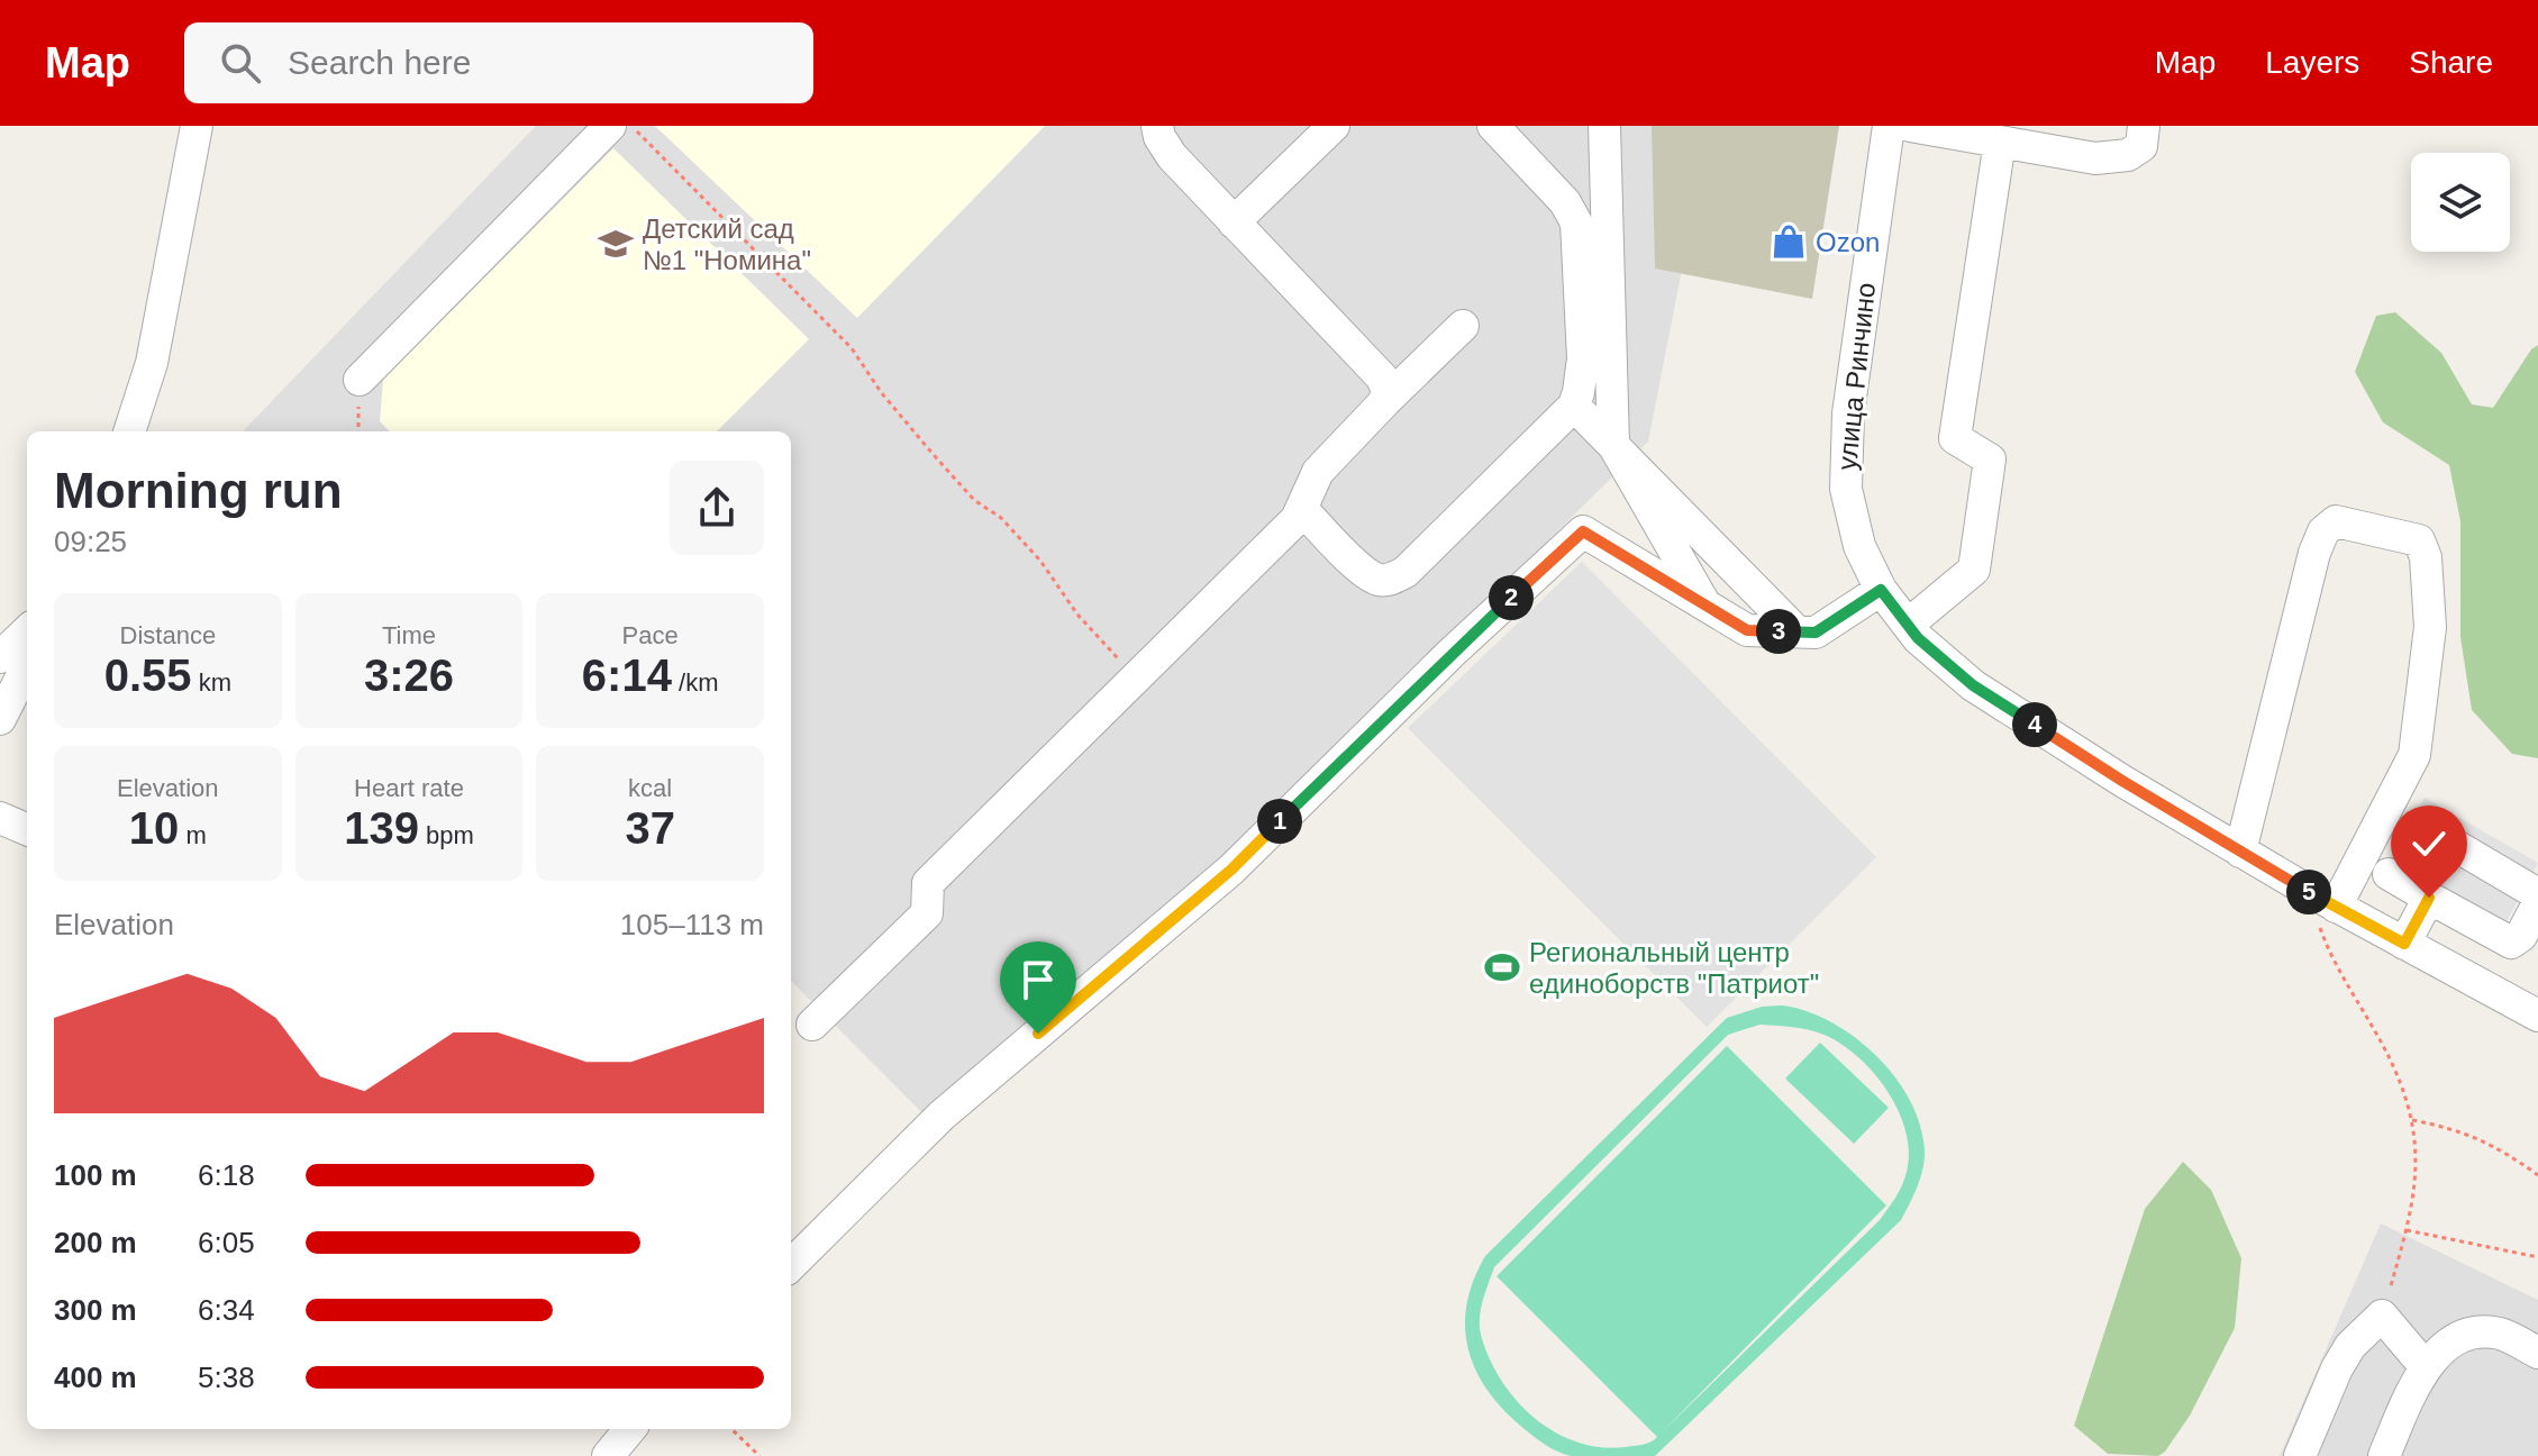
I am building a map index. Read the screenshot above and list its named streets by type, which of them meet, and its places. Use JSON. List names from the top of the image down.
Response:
{
  "streets": {
    "street": ["улица Ринчино"]
  },
  "places": {
    "shop": ["Ozon"],
    "school or university": ["Детский сад №1 \"Номина\""],
    "sports": ["Региональный центр единоборств \"Патриот\""]
  },
  "page": {
    "header": "Map",
    "search": "Search here",
    "nav": ["Map", "Layers", "Share"],
    "heading": ["Morning run", "09:25"],
    "pins": [
      "2",
      "3",
      "4",
      "1",
      "5"
    ],
    "stats": [
      ["Distance", "0.55 km"],
      ["Time", "3:26"],
      ["Pace", "6:14 /km"],
      ["Elevation", "10 m"],
      ["Heart rate", "139 bpm"],
      ["kcal", "37"]
    ],
    "chart": ["Elevation", "105–113 m"],
    "list": [
      {
        "name": "100 m",
        "note": "6:18"
      },
      {
        "name": "200 m",
        "note": "6:05"
      },
      {
        "name": "300 m",
        "note": "6:34"
      },
      {
        "name": "400 m",
        "note": "5:38"
      }
    ]
  }
}
